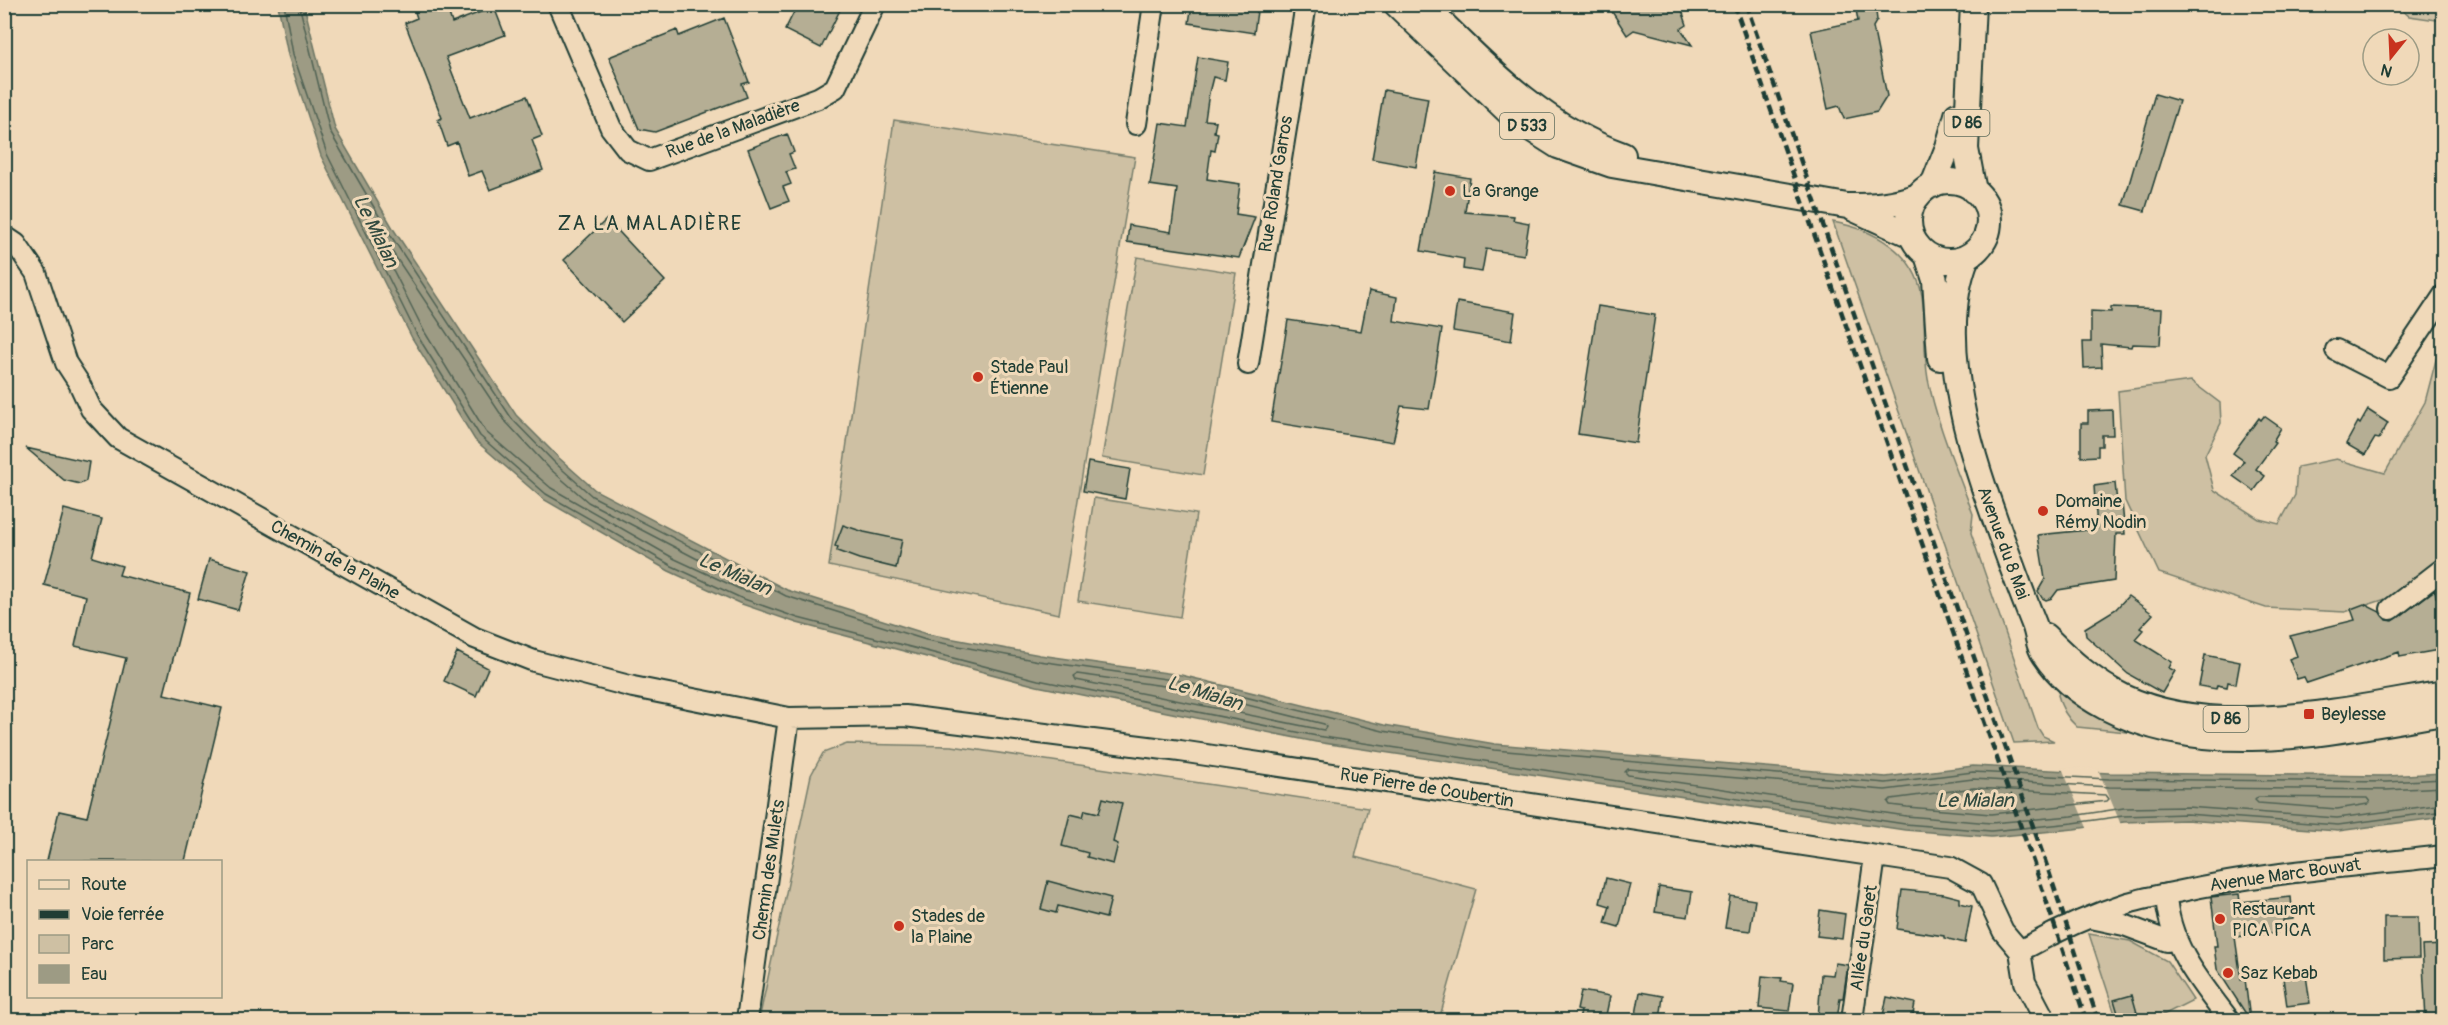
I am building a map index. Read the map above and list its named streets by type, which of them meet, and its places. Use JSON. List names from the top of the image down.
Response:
{
  "streets": {
    "main road": ["D 86", "D 533", "Avenue du 8 Mai"],
    "street": [
      "Rue de la Maladière",
      "Rue Roland Garros",
      "Chemin de la Plaine",
      "Rue Pierre de Coubertin",
      "Chemin des Mulets",
      "Avenue Marc Bouvat",
      "Allée du Garet"
    ]
  },
  "crossings": [
    ["D 86", "D 533"],
    ["D 86", "Avenue du 8 Mai"],
    ["Chemin de la Plaine", "Rue Pierre de Coubertin"],
    ["Chemin de la Plaine", "Chemin des Mulets"],
    ["Rue Pierre de Coubertin", "Chemin des Mulets"],
    ["Rue Pierre de Coubertin", "Avenue Marc Bouvat"],
    ["Rue Pierre de Coubertin", "Allée du Garet"]
  ],
  "districts": ["ZA LA MALADIÈRE"],
  "water": ["Le Mialan"],
  "places": {
    "other": [
      "La Grange",
      "Stade Paul Étienne",
      "Domaine Rémy Nodin",
      "Restaurant PICA PICA",
      "Stades de la Plaine",
      "Saz Kebab"
    ],
    "transit": ["Beylesse"]
  },
  "legend": [
    "Route",
    "Voie ferrée",
    "Parc",
    "Eau"
  ],
  "north": "bottom"
}
